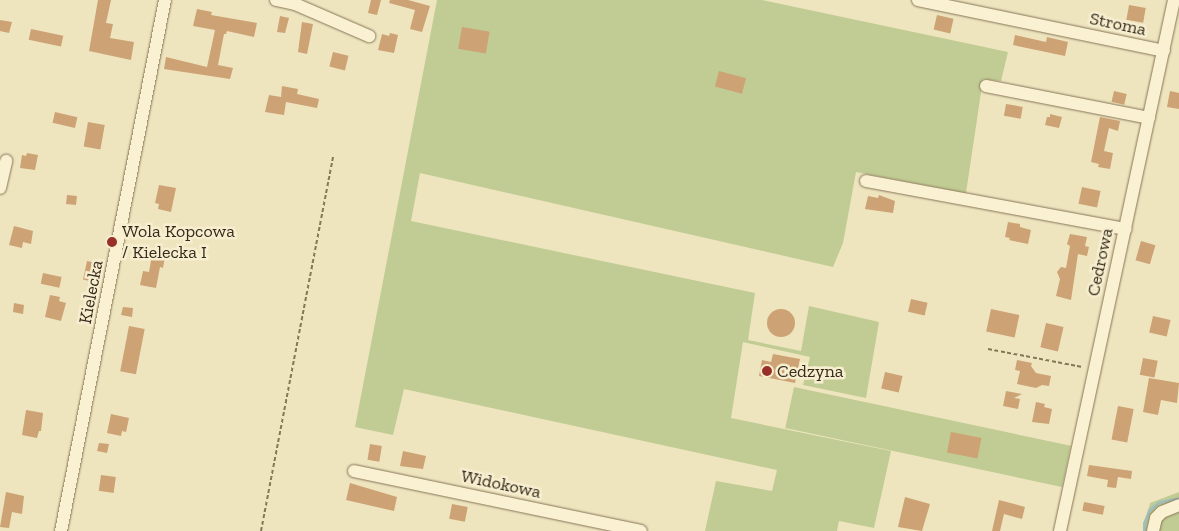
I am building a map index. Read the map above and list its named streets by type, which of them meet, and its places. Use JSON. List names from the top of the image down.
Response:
{
  "streets": {
    "street": [
      "Stroma",
      "Cedrowa",
      "Kielecka",
      "Widokowa"
    ]
  },
  "crossings": [
    ["Stroma", "Cedrowa"]
  ],
  "places": ["Wola Kopcowa / Kielecka I", "Cedzyna"]
}
